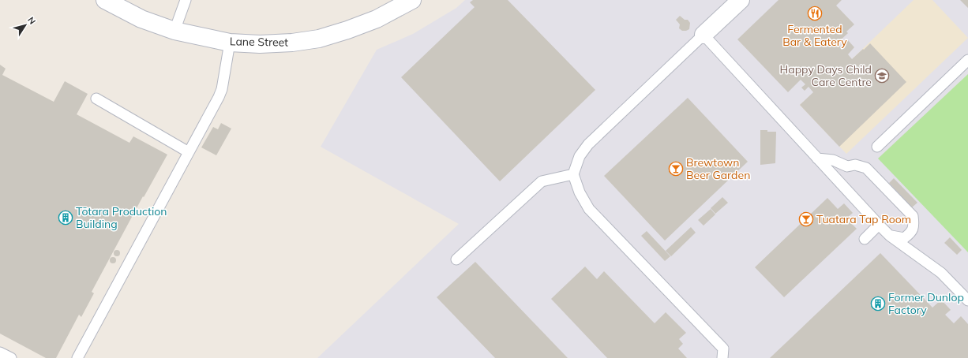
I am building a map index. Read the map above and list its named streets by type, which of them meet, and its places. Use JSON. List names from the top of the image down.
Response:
{
  "streets": {
    "street": ["Lane Street"]
  },
  "places": {
    "restaurant": ["Fermented Bar & Eatery"],
    "school or university": ["Happy Days Child Care Centre"],
    "bar": ["Brewtown Beer Garden", "Tuatara Tap Room"],
    "building": ["Tōtara Production Building", "Former Dunlop Factory"]
  },
  "north": "top right"
}
